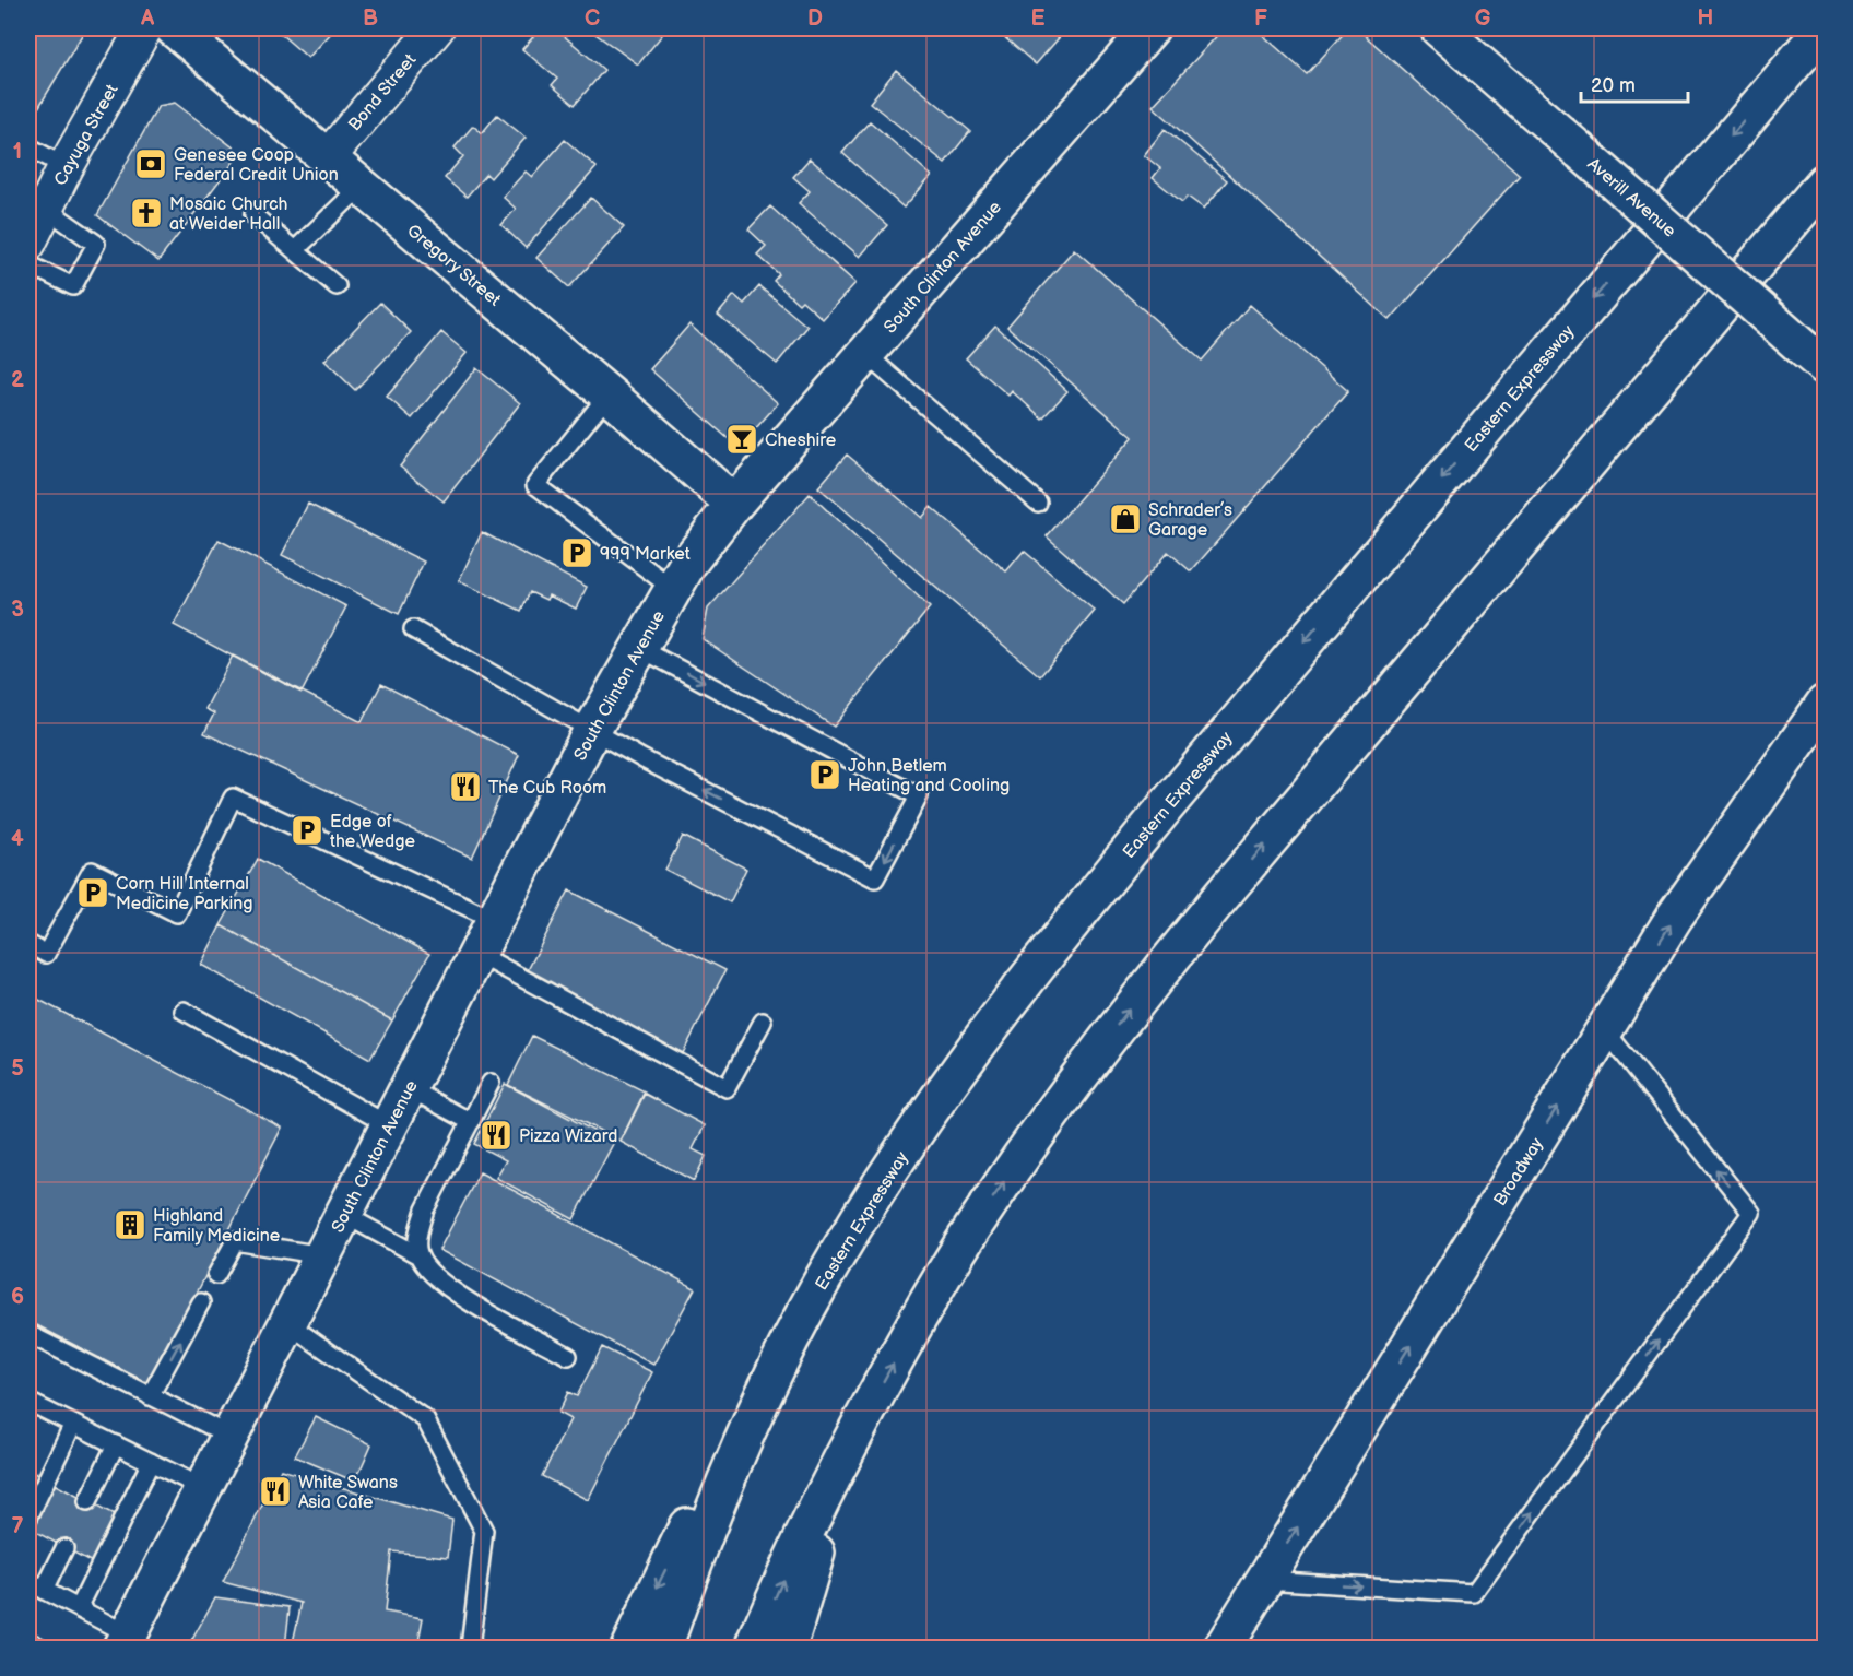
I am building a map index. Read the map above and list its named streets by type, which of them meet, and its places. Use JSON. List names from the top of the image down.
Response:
{
  "streets": {
    "main road": [
      "Averill Avenue",
      "Gregory Street",
      "South Clinton Avenue",
      "Eastern Expressway",
      "Broadway"
    ],
    "street": ["Bond Street", "Cayuga Street"]
  },
  "crossings": [
    ["Bond Street", "Gregory Street"],
    ["Gregory Street", "South Clinton Avenue"]
  ],
  "one_way": ["Broadway"],
  "places": {
    "bank": ["Genesee Coop Federal Credit Union"],
    "church": ["Mosaic Church at Weider Hall"],
    "bar": ["Cheshire"],
    "shop": ["Schrader’s Garage"],
    "parking": [
      "999 Market",
      "John Betlem Heating and Cooling",
      "Edge of the Wedge",
      "Corn Hill Internal Medicine Parking"
    ],
    "restaurant": ["The Cub Room", "Pizza Wizard", "White Swans Asia Cafe"],
    "building": ["Highland Family Medicine"]
  },
  "scale_bar": "20 m",
  "grid": {
    "columns": [
      "A",
      "B",
      "C",
      "D",
      "E",
      "F",
      "G",
      "H"
    ],
    "rows": [
      "1",
      "2",
      "3",
      "4",
      "5",
      "6",
      "7"
    ]
  }
}
